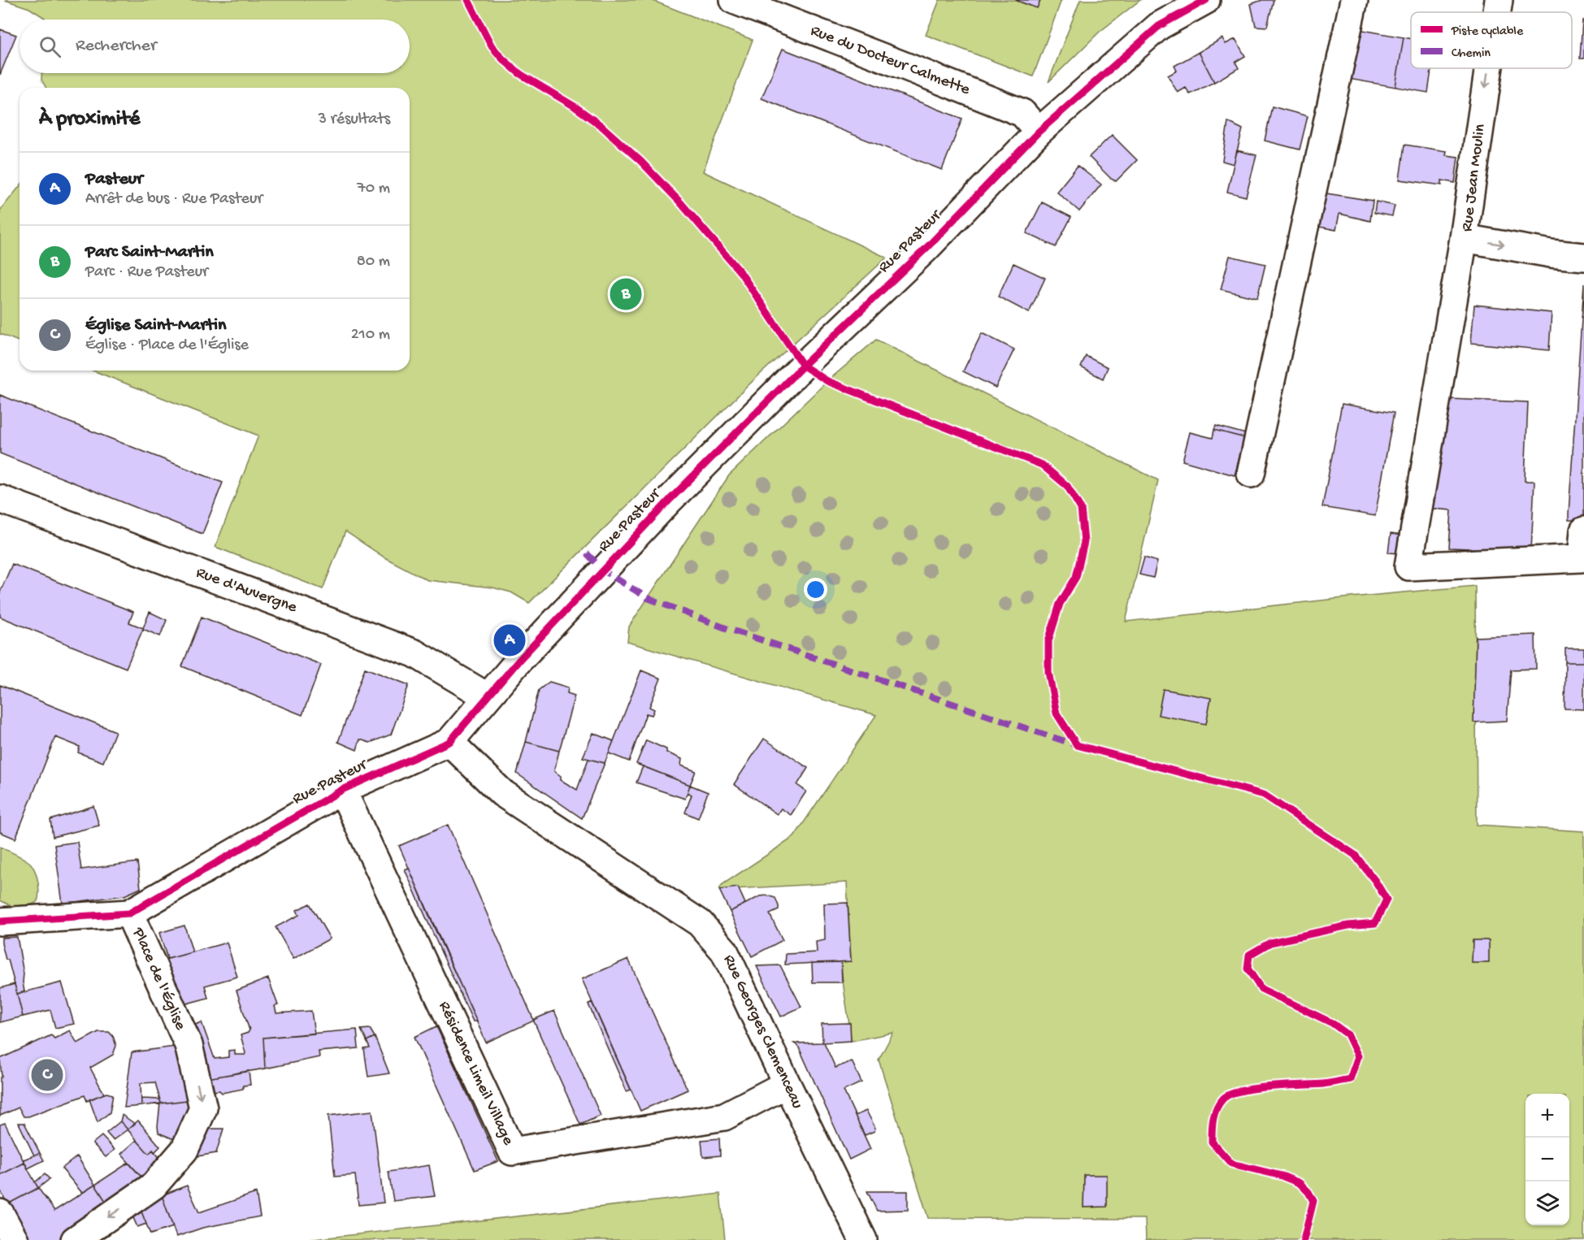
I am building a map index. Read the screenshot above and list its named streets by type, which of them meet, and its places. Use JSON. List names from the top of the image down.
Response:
{
  "streets": {
    "street": [
      "Rue du Docteur Calmette",
      "Rue Jean Moulin",
      "Rue Pasteur",
      "Rue d'Auvergne",
      "Place de l'Église",
      "Rue Georges Clemenceau",
      "Résidence Limeil Village"
    ]
  },
  "crossings": [
    ["Rue du Docteur Calmette", "Rue Pasteur"],
    ["Rue Pasteur", "Rue d'Auvergne"],
    ["Rue Pasteur", "Place de l'Église"],
    ["Rue Pasteur", "Rue Georges Clemenceau"],
    ["Rue Pasteur", "Résidence Limeil Village"],
    ["Rue Georges Clemenceau", "Résidence Limeil Village"]
  ],
  "one_way": ["Place de l'Église"],
  "legend": ["Piste cyclable", "Chemin"],
  "page": {
    "search": "Rechercher",
    "heading": ["À proximité", "3 résultats"],
    "list": [
      {
        "mark": "A",
        "name": "Pasteur",
        "note": "Arrêt de bus · Rue Pasteur",
        "value": "70 m"
      },
      {
        "mark": "B",
        "name": "Parc Saint-Martin",
        "note": "Parc · Rue Pasteur",
        "value": "80 m"
      },
      {
        "mark": "C",
        "name": "Église Saint-Martin",
        "note": "Église · Place de l'Église",
        "value": "210 m"
      }
    ],
    "pins": ["B", "A", "C"],
    "map_buttons": ["+", "−"]
  }
}
